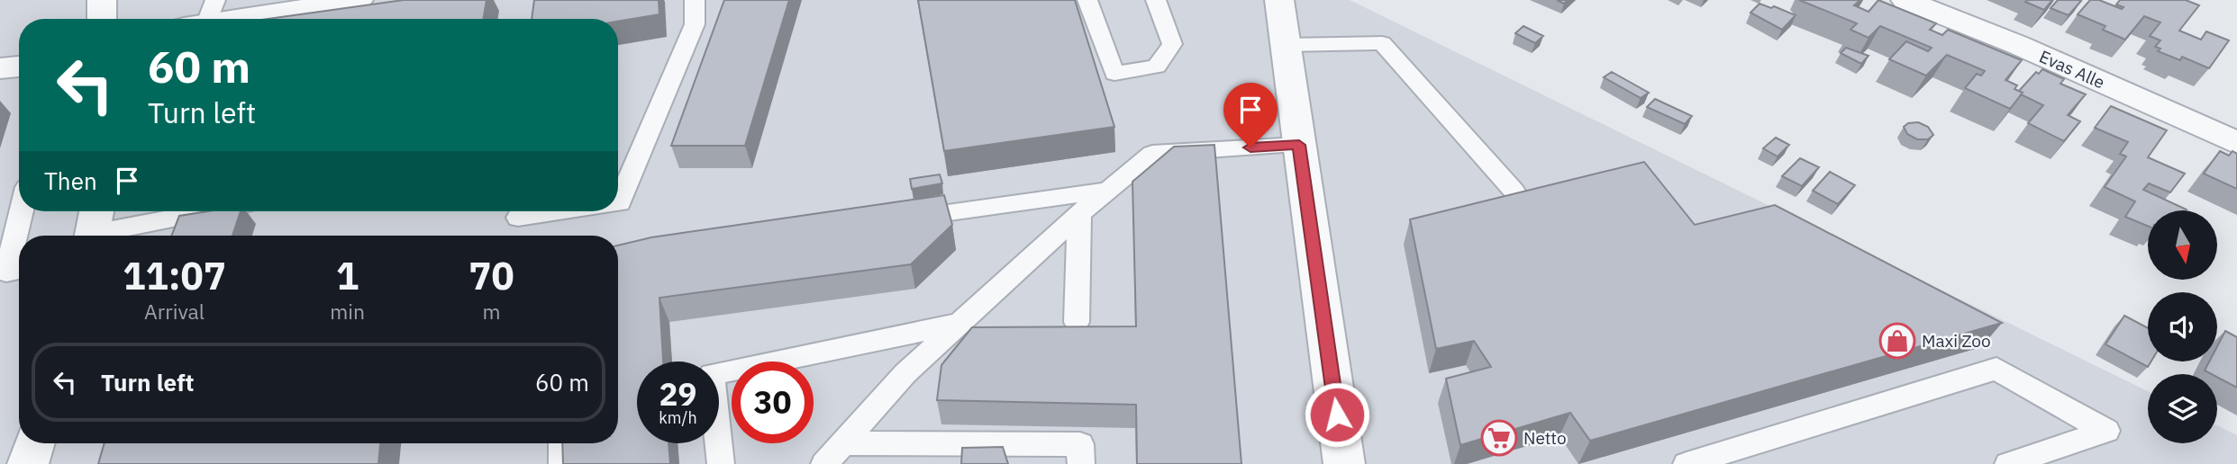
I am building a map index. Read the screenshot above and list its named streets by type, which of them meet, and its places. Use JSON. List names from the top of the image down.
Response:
{
  "streets": {
    "street": ["Evas Alle"]
  },
  "places": {
    "shop": ["Maxi Zoo"],
    "supermarket": ["Netto"]
  },
  "north": "bottom",
  "page": {
    "turn": ["60 m", "Turn left"],
    "then": "Then",
    "eta": [
      "11:07",
      "Arrival",
      "1",
      "min",
      "70",
      "m"
    ],
    "list": [
      {
        "name": "Turn left",
        "value": "60 m"
      }
    ],
    "speed": "29 km/h",
    "limit": "30"
  }
}
